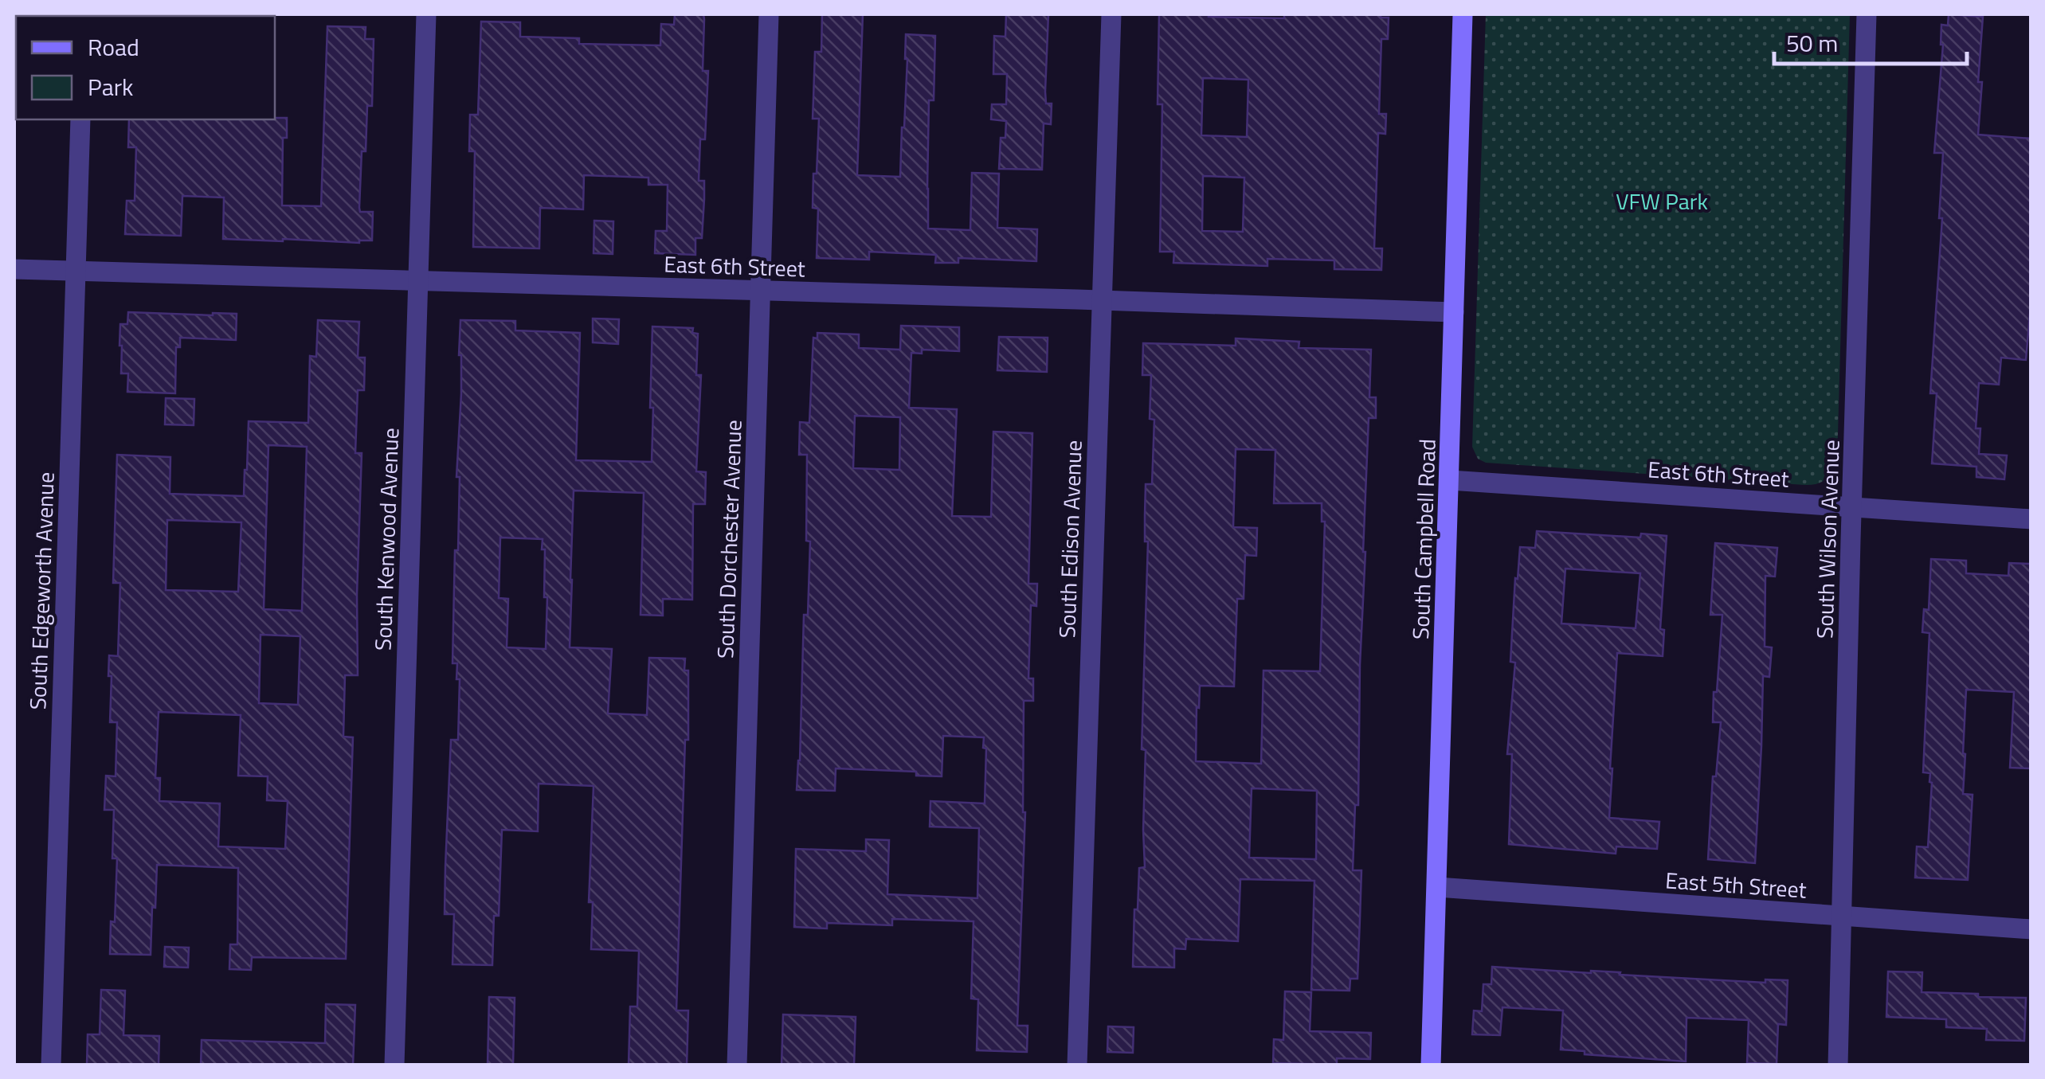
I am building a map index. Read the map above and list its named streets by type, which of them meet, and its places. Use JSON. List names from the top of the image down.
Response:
{
  "streets": {
    "street": [
      "East 6th Street",
      "South Kenwood Avenue",
      "South Dorchester Avenue",
      "South Edison Avenue",
      "South Campbell Road",
      "South Wilson Avenue",
      "South Edgeworth Avenue",
      "East 5th Street"
    ]
  },
  "crossings": [
    ["East 6th Street", "South Kenwood Avenue"],
    ["East 6th Street", "South Dorchester Avenue"],
    ["East 6th Street", "South Edison Avenue"],
    ["East 6th Street", "South Campbell Road"],
    ["East 6th Street", "South Wilson Avenue"],
    ["East 6th Street", "South Edgeworth Avenue"],
    ["South Campbell Road", "East 5th Street"],
    ["South Wilson Avenue", "East 5th Street"]
  ],
  "parks": ["VFW Park"],
  "legend": ["Road", "Park"],
  "scale_bar": "50 m"
}
